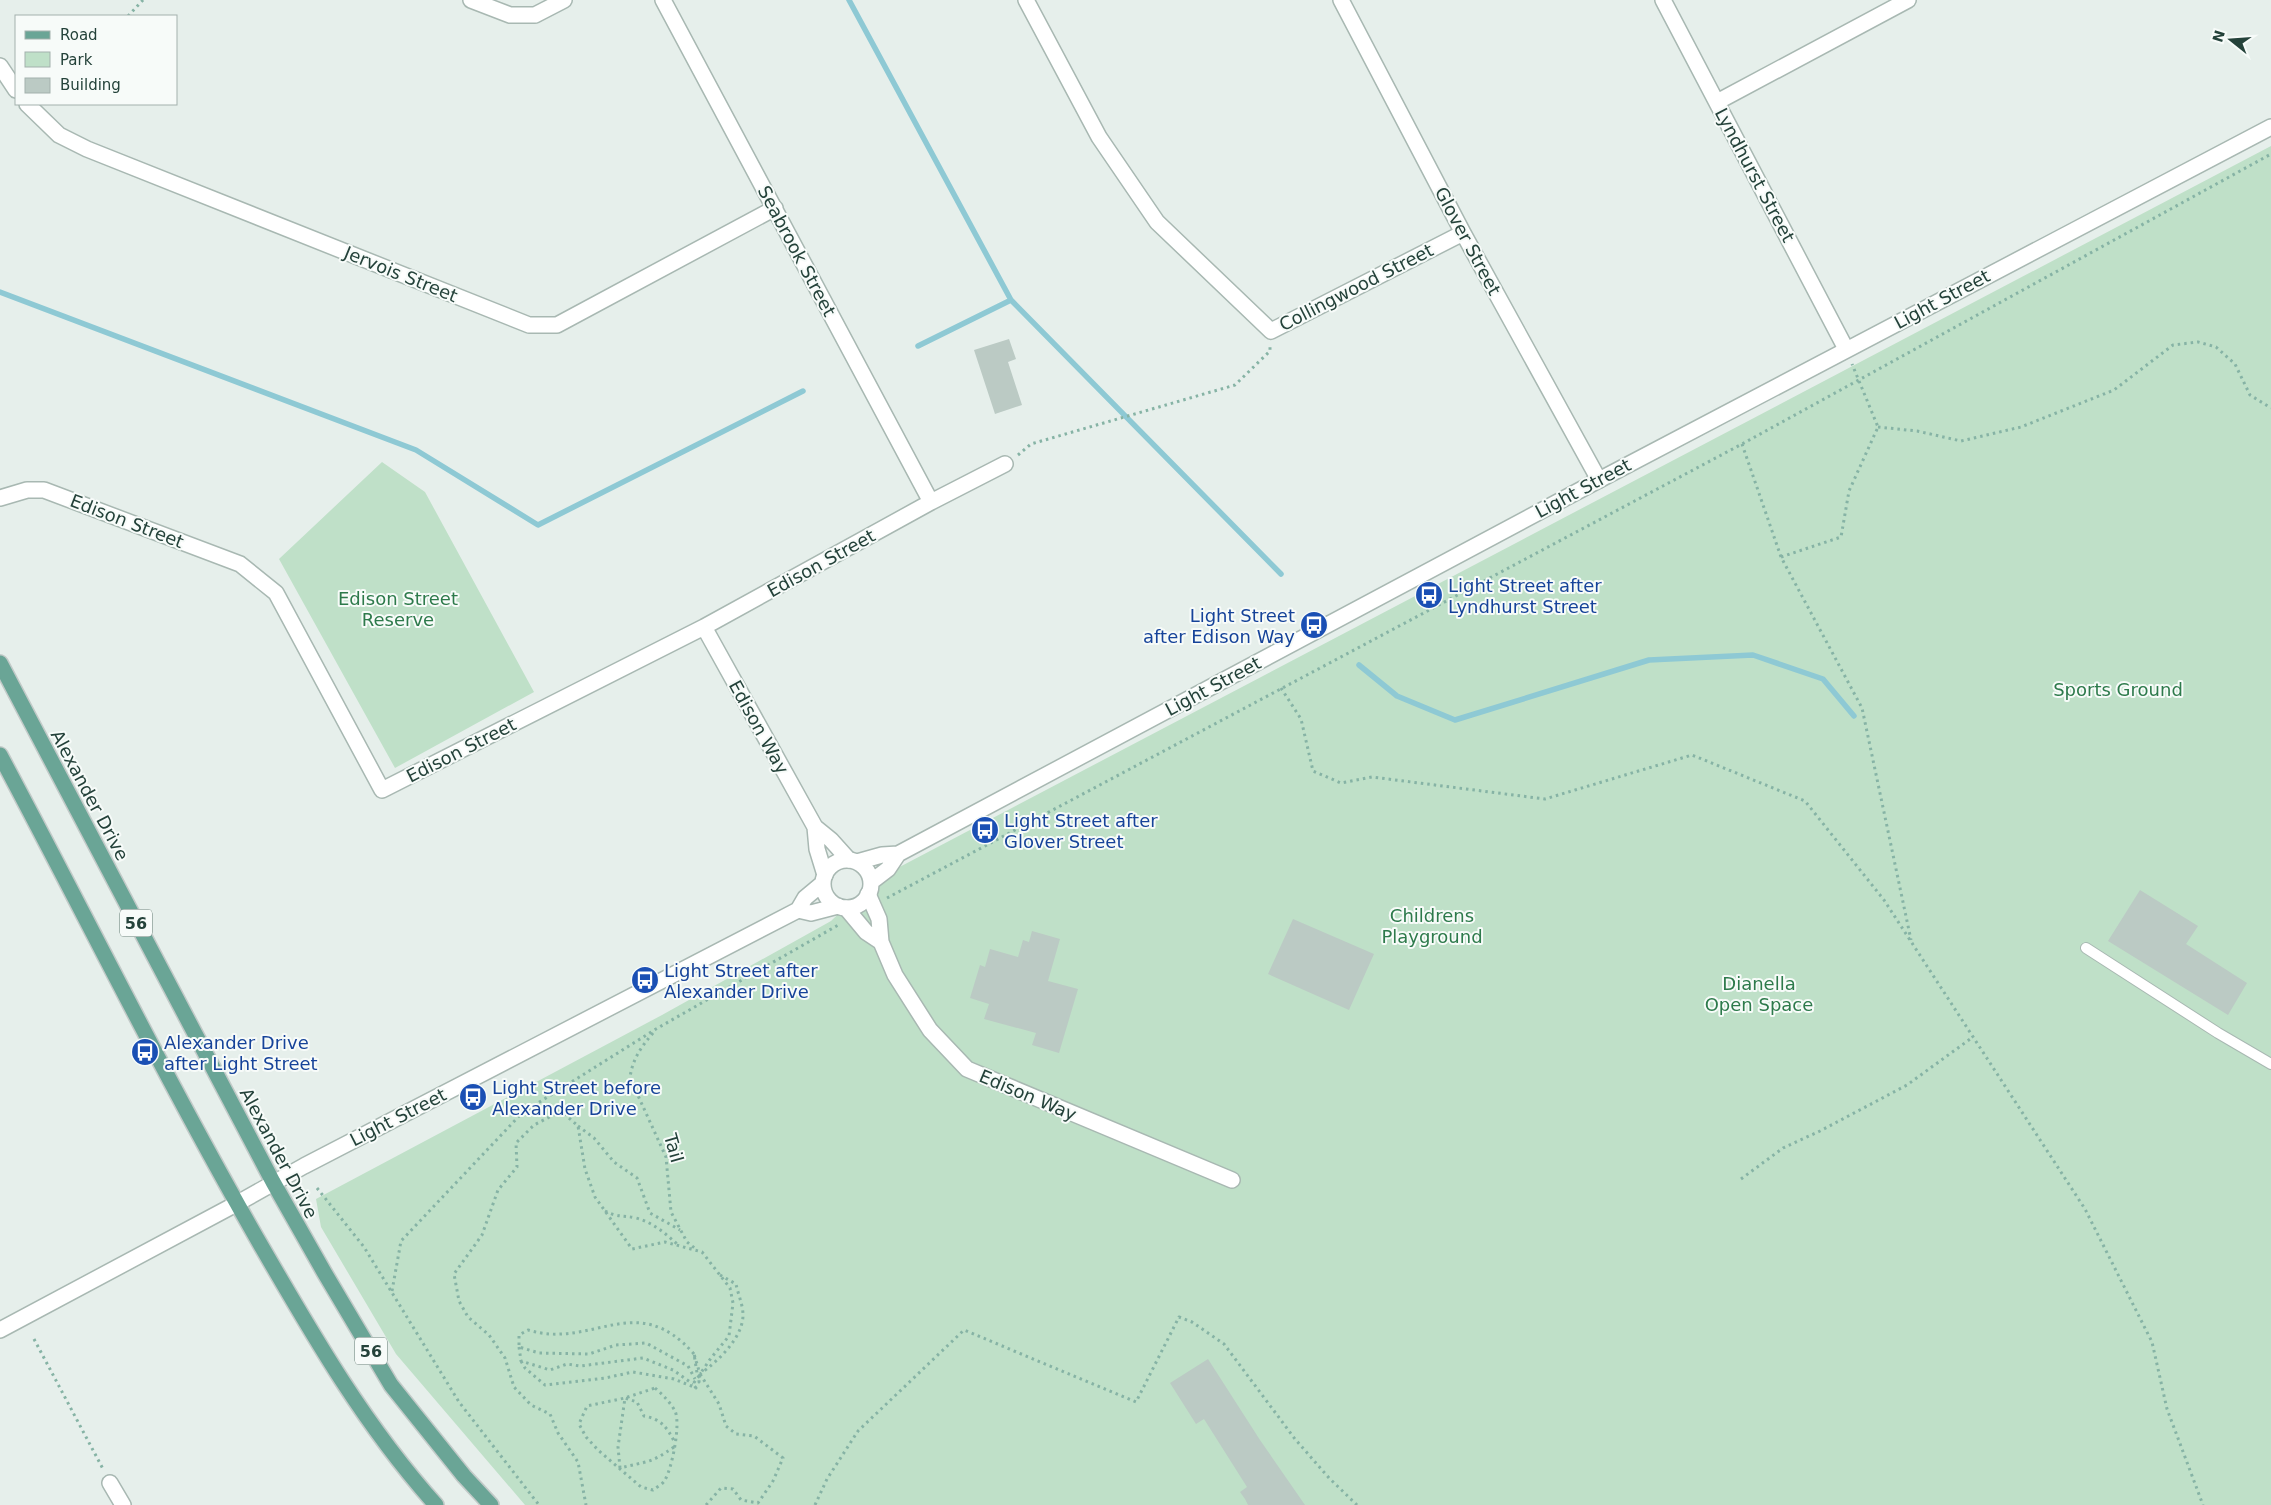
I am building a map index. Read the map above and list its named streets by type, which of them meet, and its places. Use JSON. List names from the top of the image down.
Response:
{
  "streets": {
    "main road": ["Alexander Drive", "56"],
    "street": [
      "Lyndhurst Street",
      "Glover Street",
      "Seabrook Street",
      "Jervois Street",
      "Collingwood Street",
      "Light Street",
      "Edison Street",
      "Edison Way"
    ],
    "path": ["Tail"]
  },
  "crossings": [
    ["Lyndhurst Street", "Light Street"],
    ["Glover Street", "Collingwood Street"],
    ["Glover Street", "Light Street"],
    ["Seabrook Street", "Jervois Street"],
    ["Seabrook Street", "Edison Street"],
    ["Light Street", "Edison Way"],
    ["Light Street", "Alexander Drive"],
    ["Light Street", "56"],
    ["Edison Street", "Edison Way"]
  ],
  "parks": [
    "Edison Street Reserve",
    "Sports Ground",
    "Childrens Playground",
    "Dianella Open Space"
  ],
  "places": {
    "bus stop": [
      "Light Street after Lyndhurst Street",
      "Light Street after Edison Way",
      "Light Street after Glover Street",
      "Light Street after Alexander Drive",
      "Alexander Drive after Light Street",
      "Light Street before Alexander Drive"
    ]
  },
  "legend": ["Road", "Park", "Building"],
  "north": "left"
}
